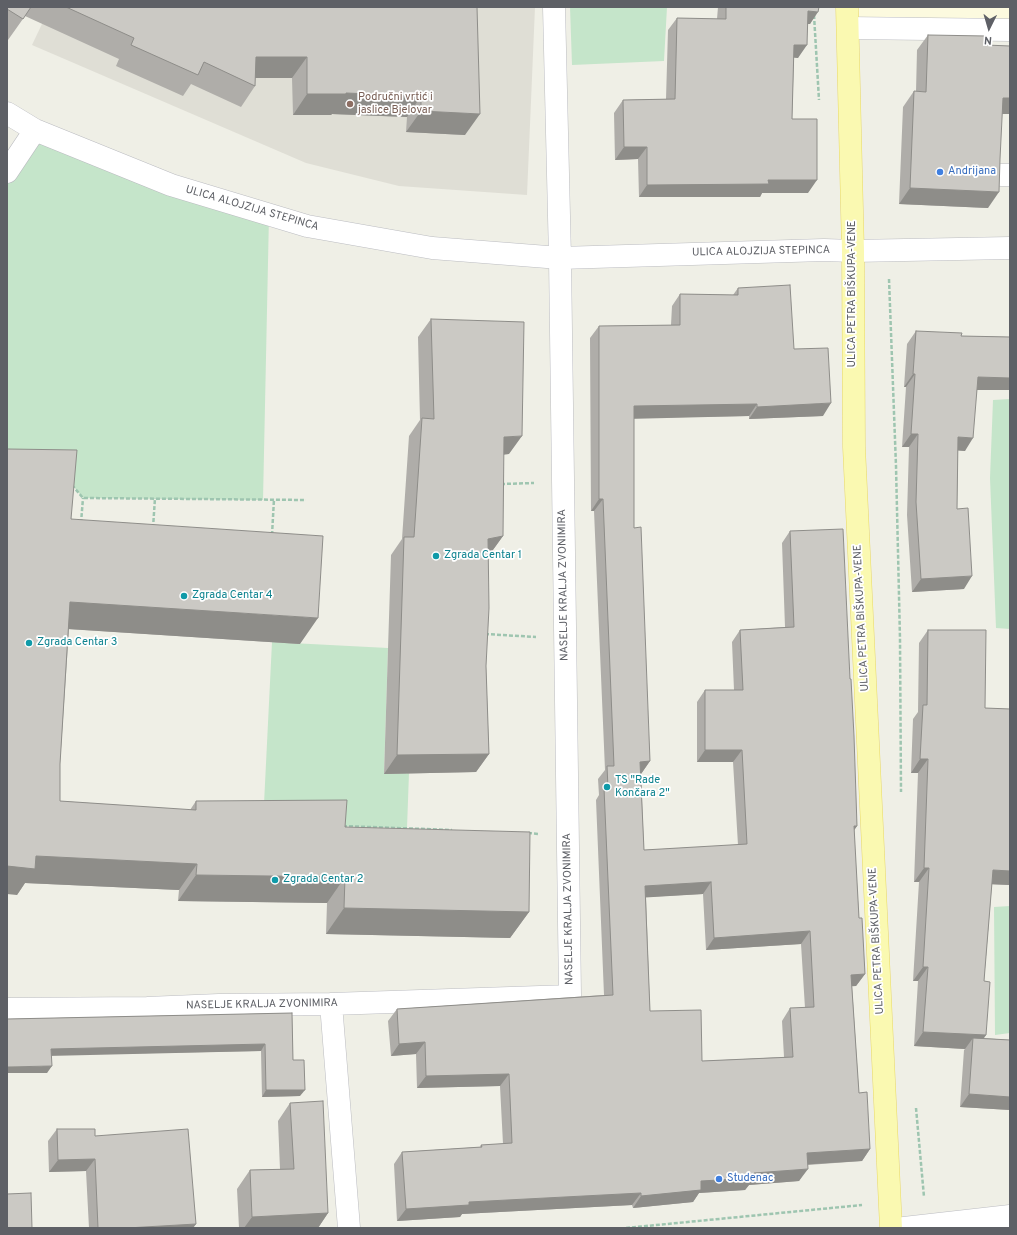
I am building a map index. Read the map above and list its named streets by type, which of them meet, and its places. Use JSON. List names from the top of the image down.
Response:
{
  "streets": {
    "main road": ["ULICA PETRA BIŠKUPA-VENE"],
    "street": ["ULICA ALOJZIJA STEPINCA", "NASELJE KRALJA ZVONIMIRA"]
  },
  "crossings": [
    ["ULICA ALOJZIJA STEPINCA", "ULICA PETRA BIŠKUPA-VENE"],
    ["ULICA ALOJZIJA STEPINCA", "NASELJE KRALJA ZVONIMIRA"]
  ],
  "places": [
    "Područni vrtić i jaslice Bjelovar",
    "Andrijana",
    "Zgrada Centar 1",
    "Zgrada Centar 4",
    "Zgrada Centar 3",
    "TS \"Rade Končara 2\"",
    "Zgrada Centar 2",
    "Studenac"
  ],
  "north": "bottom"
}
